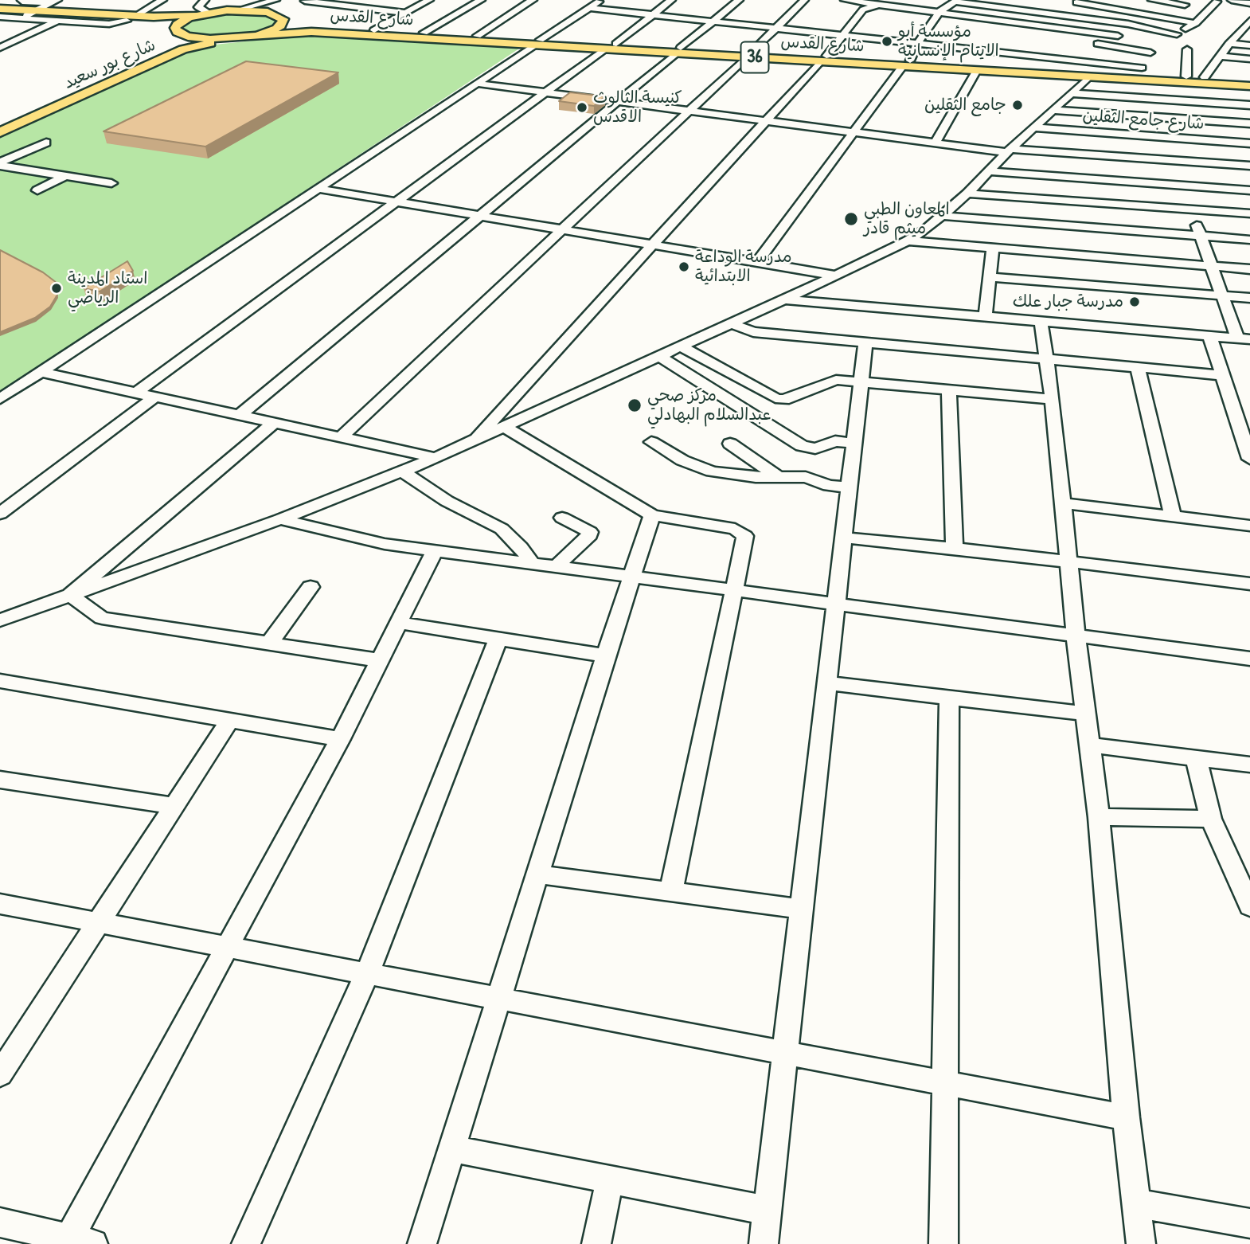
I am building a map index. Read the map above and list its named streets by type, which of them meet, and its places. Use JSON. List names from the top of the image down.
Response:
{
  "streets": {
    "main road": ["شارع القدس", "36", "شارع بور سعيد"],
    "street": ["شارع جامع الثقلين"]
  },
  "crossings": [
    ["شارع القدس", "شارع بور سعيد"]
  ],
  "places": [
    "مؤسسة أبو الايتام الإنسانية",
    "جامع الثقلين",
    "كنيسة الثالوث الاقدس",
    "المعاون الطبي ميثم قادر",
    "مدرسة الوداعة الابتدائية",
    "استاد المدينة الرياضي",
    "مدرسة جبار علك",
    "مركز صحي عبدالسلام البهادلي"
  ]
}
